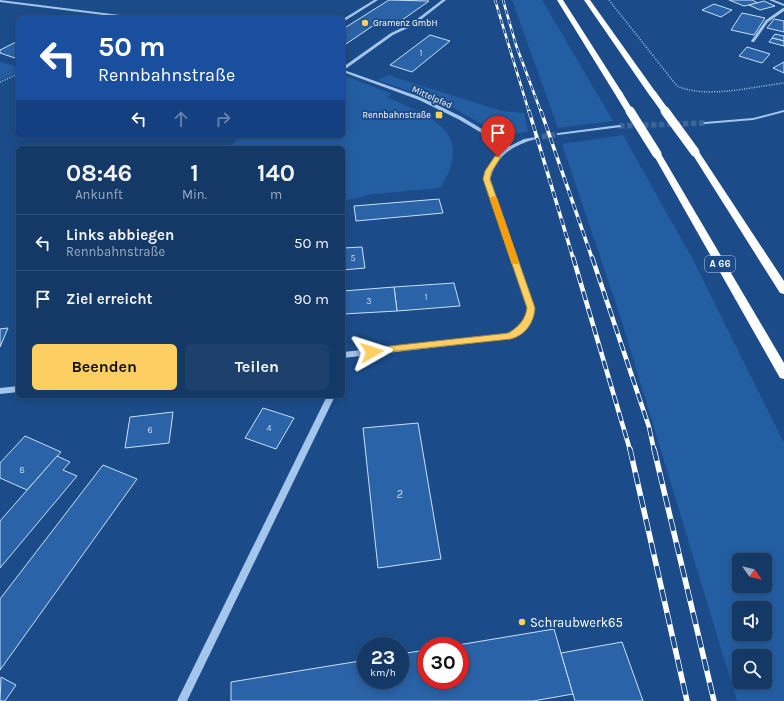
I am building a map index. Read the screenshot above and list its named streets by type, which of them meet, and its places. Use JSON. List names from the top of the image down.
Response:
{
  "streets": {
    "highway": ["A 66"],
    "street": ["Mittelpfad"]
  },
  "places": {
    "other": ["Gramenz GmbH", "Schraubwerk65"],
    "transit": ["Rennbahnstraße"]
  },
  "house_numbers": [
    "1",
    "5",
    "1",
    "3",
    "4",
    "6",
    "8",
    "2"
  ],
  "north": "bottom right",
  "page": {
    "turn": ["50 m", "Rennbahnstraße"],
    "eta": [
      "08:46",
      "Ankunft",
      "1",
      "Min.",
      "140",
      "m"
    ],
    "list": [
      {
        "name": "Links abbiegen",
        "note": "Rennbahnstraße",
        "value": "50 m"
      },
      {
        "name": "Ziel erreicht",
        "value": "90 m"
      }
    ],
    "buttons": ["Beenden", "Teilen"],
    "speed": "23 km/h",
    "limit": "30"
  }
}
